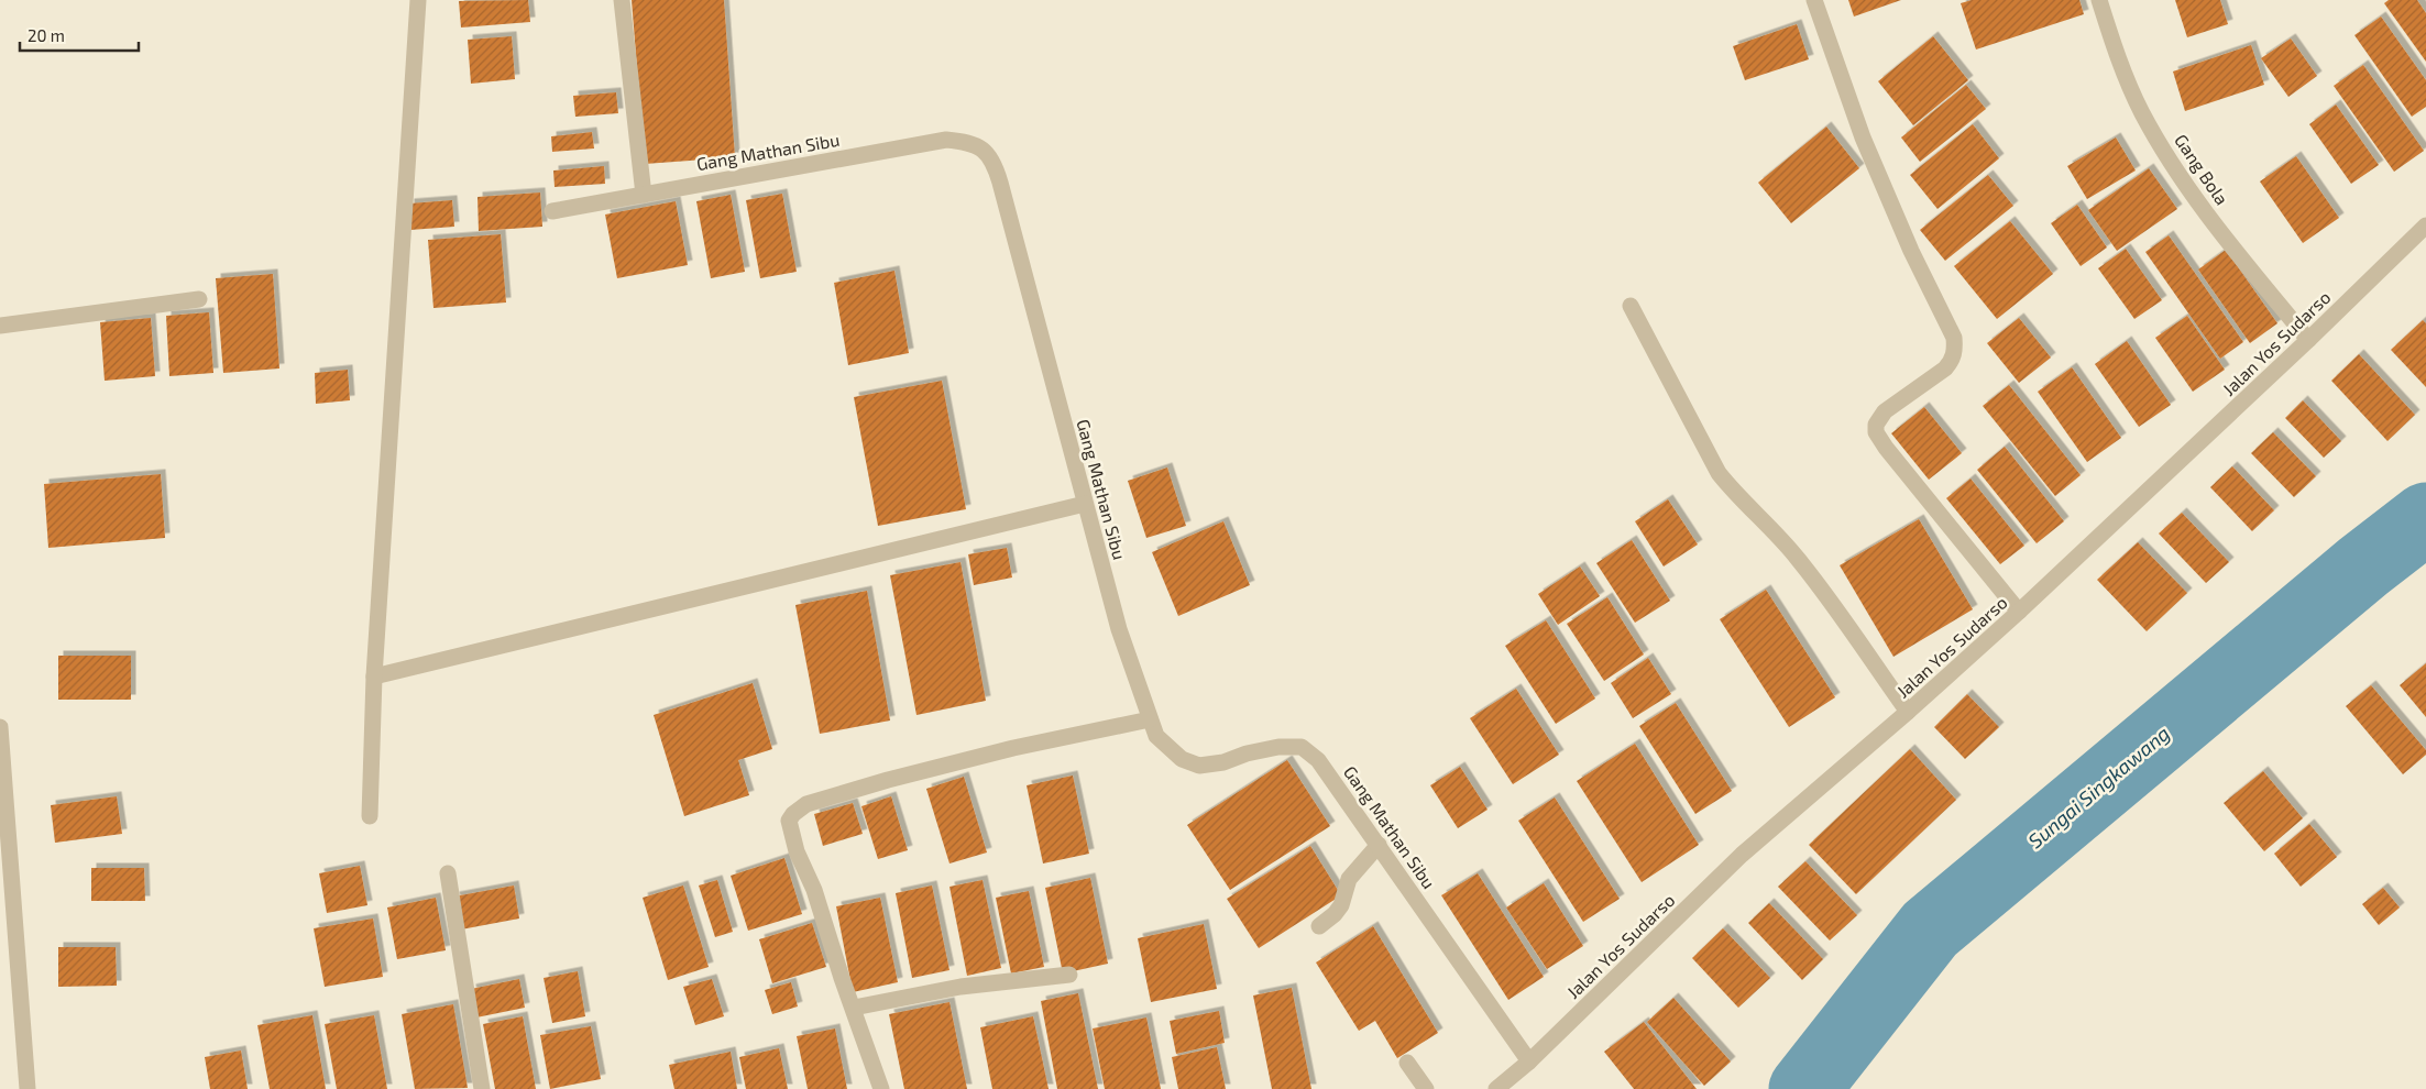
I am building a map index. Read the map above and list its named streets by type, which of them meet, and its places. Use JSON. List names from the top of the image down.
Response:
{
  "streets": {
    "street": ["Gang Mathan Sibu", "Gang Bola", "Jalan Yos Sudarso"]
  },
  "crossings": [
    ["Gang Mathan Sibu", "Jalan Yos Sudarso"],
    ["Gang Bola", "Jalan Yos Sudarso"]
  ],
  "water": ["Sungai Singkawang"],
  "scale_bar": "20 m"
}
